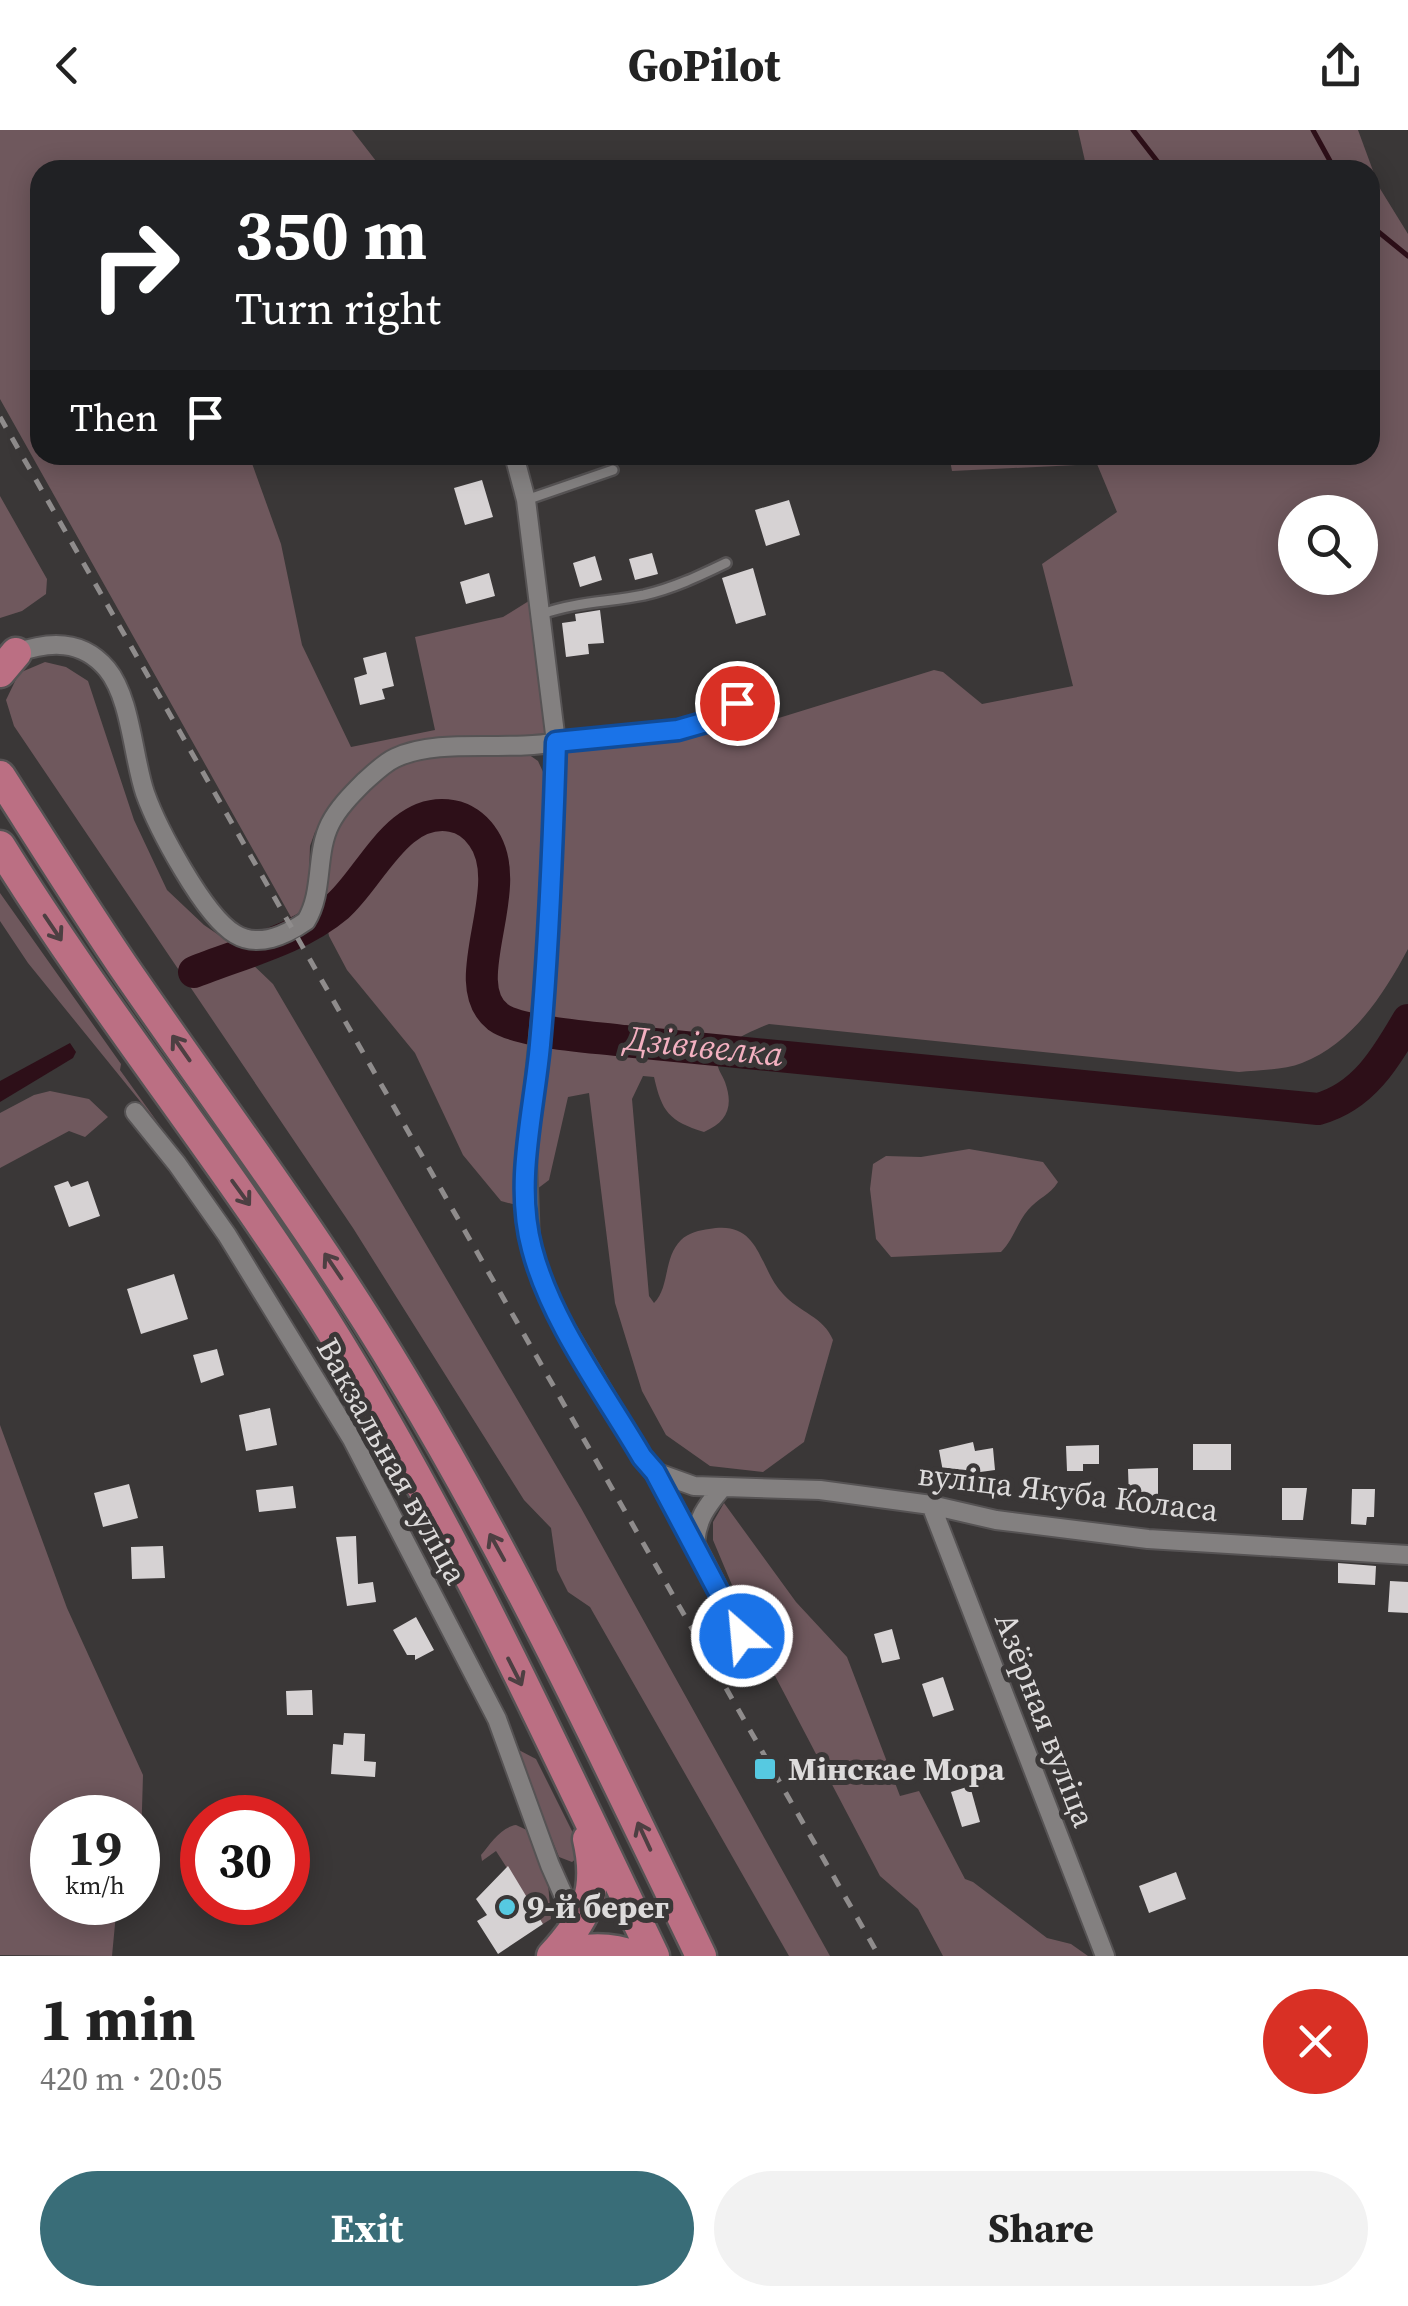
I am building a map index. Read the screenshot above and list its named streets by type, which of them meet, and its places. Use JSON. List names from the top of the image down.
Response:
{
  "streets": {
    "street": ["Вакзальная вуліца", "вуліца Якуба Коласа", "Азёрная вуліца"]
  },
  "crossings": [
    ["вуліца Якуба Коласа", "Азёрная вуліца"]
  ],
  "water": ["Дзівівелка"],
  "places": {
    "transit": ["Мінскае Мора"],
    "other": ["9-й берег"]
  },
  "page": {
    "header": "GoPilot",
    "turn": ["350 m", "Turn right"],
    "then": "Then",
    "speed": "19 km/h",
    "limit": "30",
    "heading": ["1 min", "420 m · 20:05"],
    "buttons": ["Exit", "Share"]
  }
}
